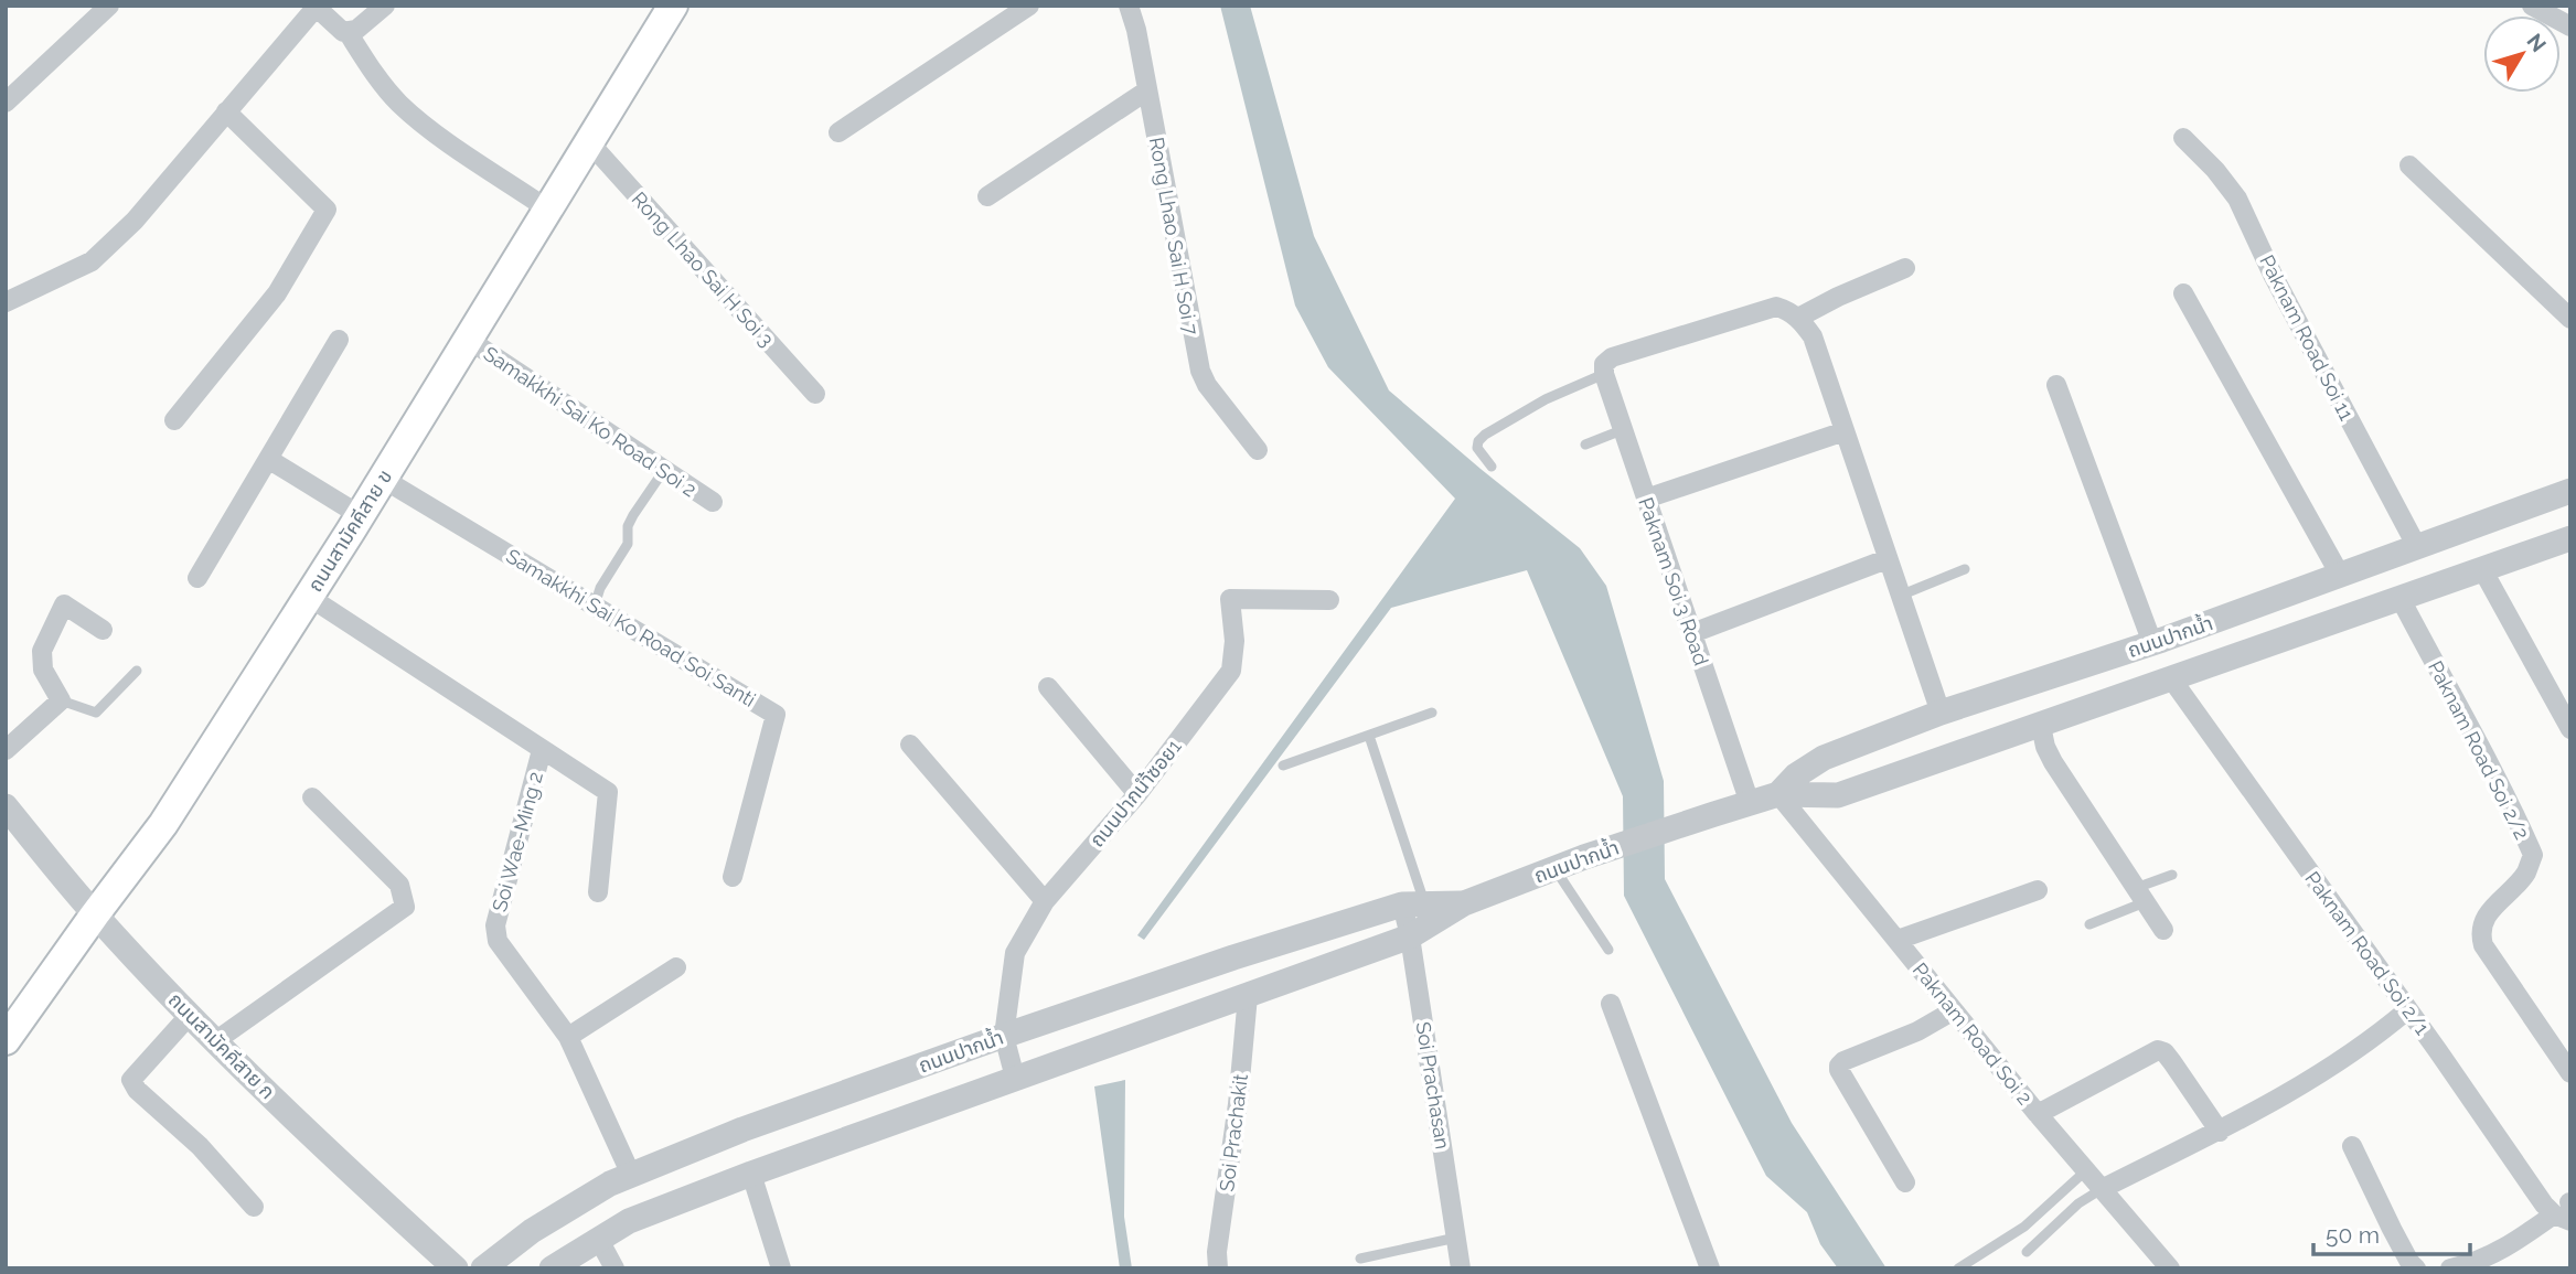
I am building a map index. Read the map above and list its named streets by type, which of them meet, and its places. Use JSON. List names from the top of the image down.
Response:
{
  "streets": {
    "main road": ["ถนนสามัคคีสาย ข"],
    "street": [
      "Rong Lhao Sai H Soi 7",
      "Rong Lhao Sai H Soi 3",
      "Paknam Road Soi 11",
      "Samakkhi Sai Ko Road Soi 2",
      "Paknam Soi 3 Road",
      "Samakkhi Sai Ko Road Soi Santi",
      "ถนนปากน้ำ",
      "Paknam Road Soi 2/2",
      "ถนนปากนำ้ซอย1",
      "Soi Wae-Ming 2",
      "Paknam Road Soi 2/1",
      "Paknam Road Soi 2",
      "ถนนสามัคคีสาย ก",
      "Soi Prachasan",
      "Soi Prachakit"
    ]
  },
  "crossings": [
    ["Rong Lhao Sai H Soi 3", "ถนนสามัคคีสาย ข"],
    ["Paknam Road Soi 11", "ถนนปากน้ำ"],
    ["Samakkhi Sai Ko Road Soi 2", "ถนนสามัคคีสาย ข"],
    ["ถนนสามัคคีสาย ข", "Samakkhi Sai Ko Road Soi Santi"],
    ["ถนนสามัคคีสาย ข", "ถนนสามัคคีสาย ก"],
    ["Paknam Soi 3 Road", "ถนนปากน้ำ"],
    ["ถนนปากน้ำ", "Paknam Road Soi 2/2"],
    ["ถนนปากน้ำ", "ถนนปากนำ้ซอย1"],
    ["ถนนปากน้ำ", "Soi Wae-Ming 2"],
    ["ถนนปากน้ำ", "Paknam Road Soi 2/1"],
    ["ถนนปากน้ำ", "Paknam Road Soi 2"],
    ["ถนนปากน้ำ", "Soi Prachasan"],
    ["ถนนปากน้ำ", "Soi Prachakit"]
  ],
  "scale_bar": "50 m",
  "north": "top right"
}
